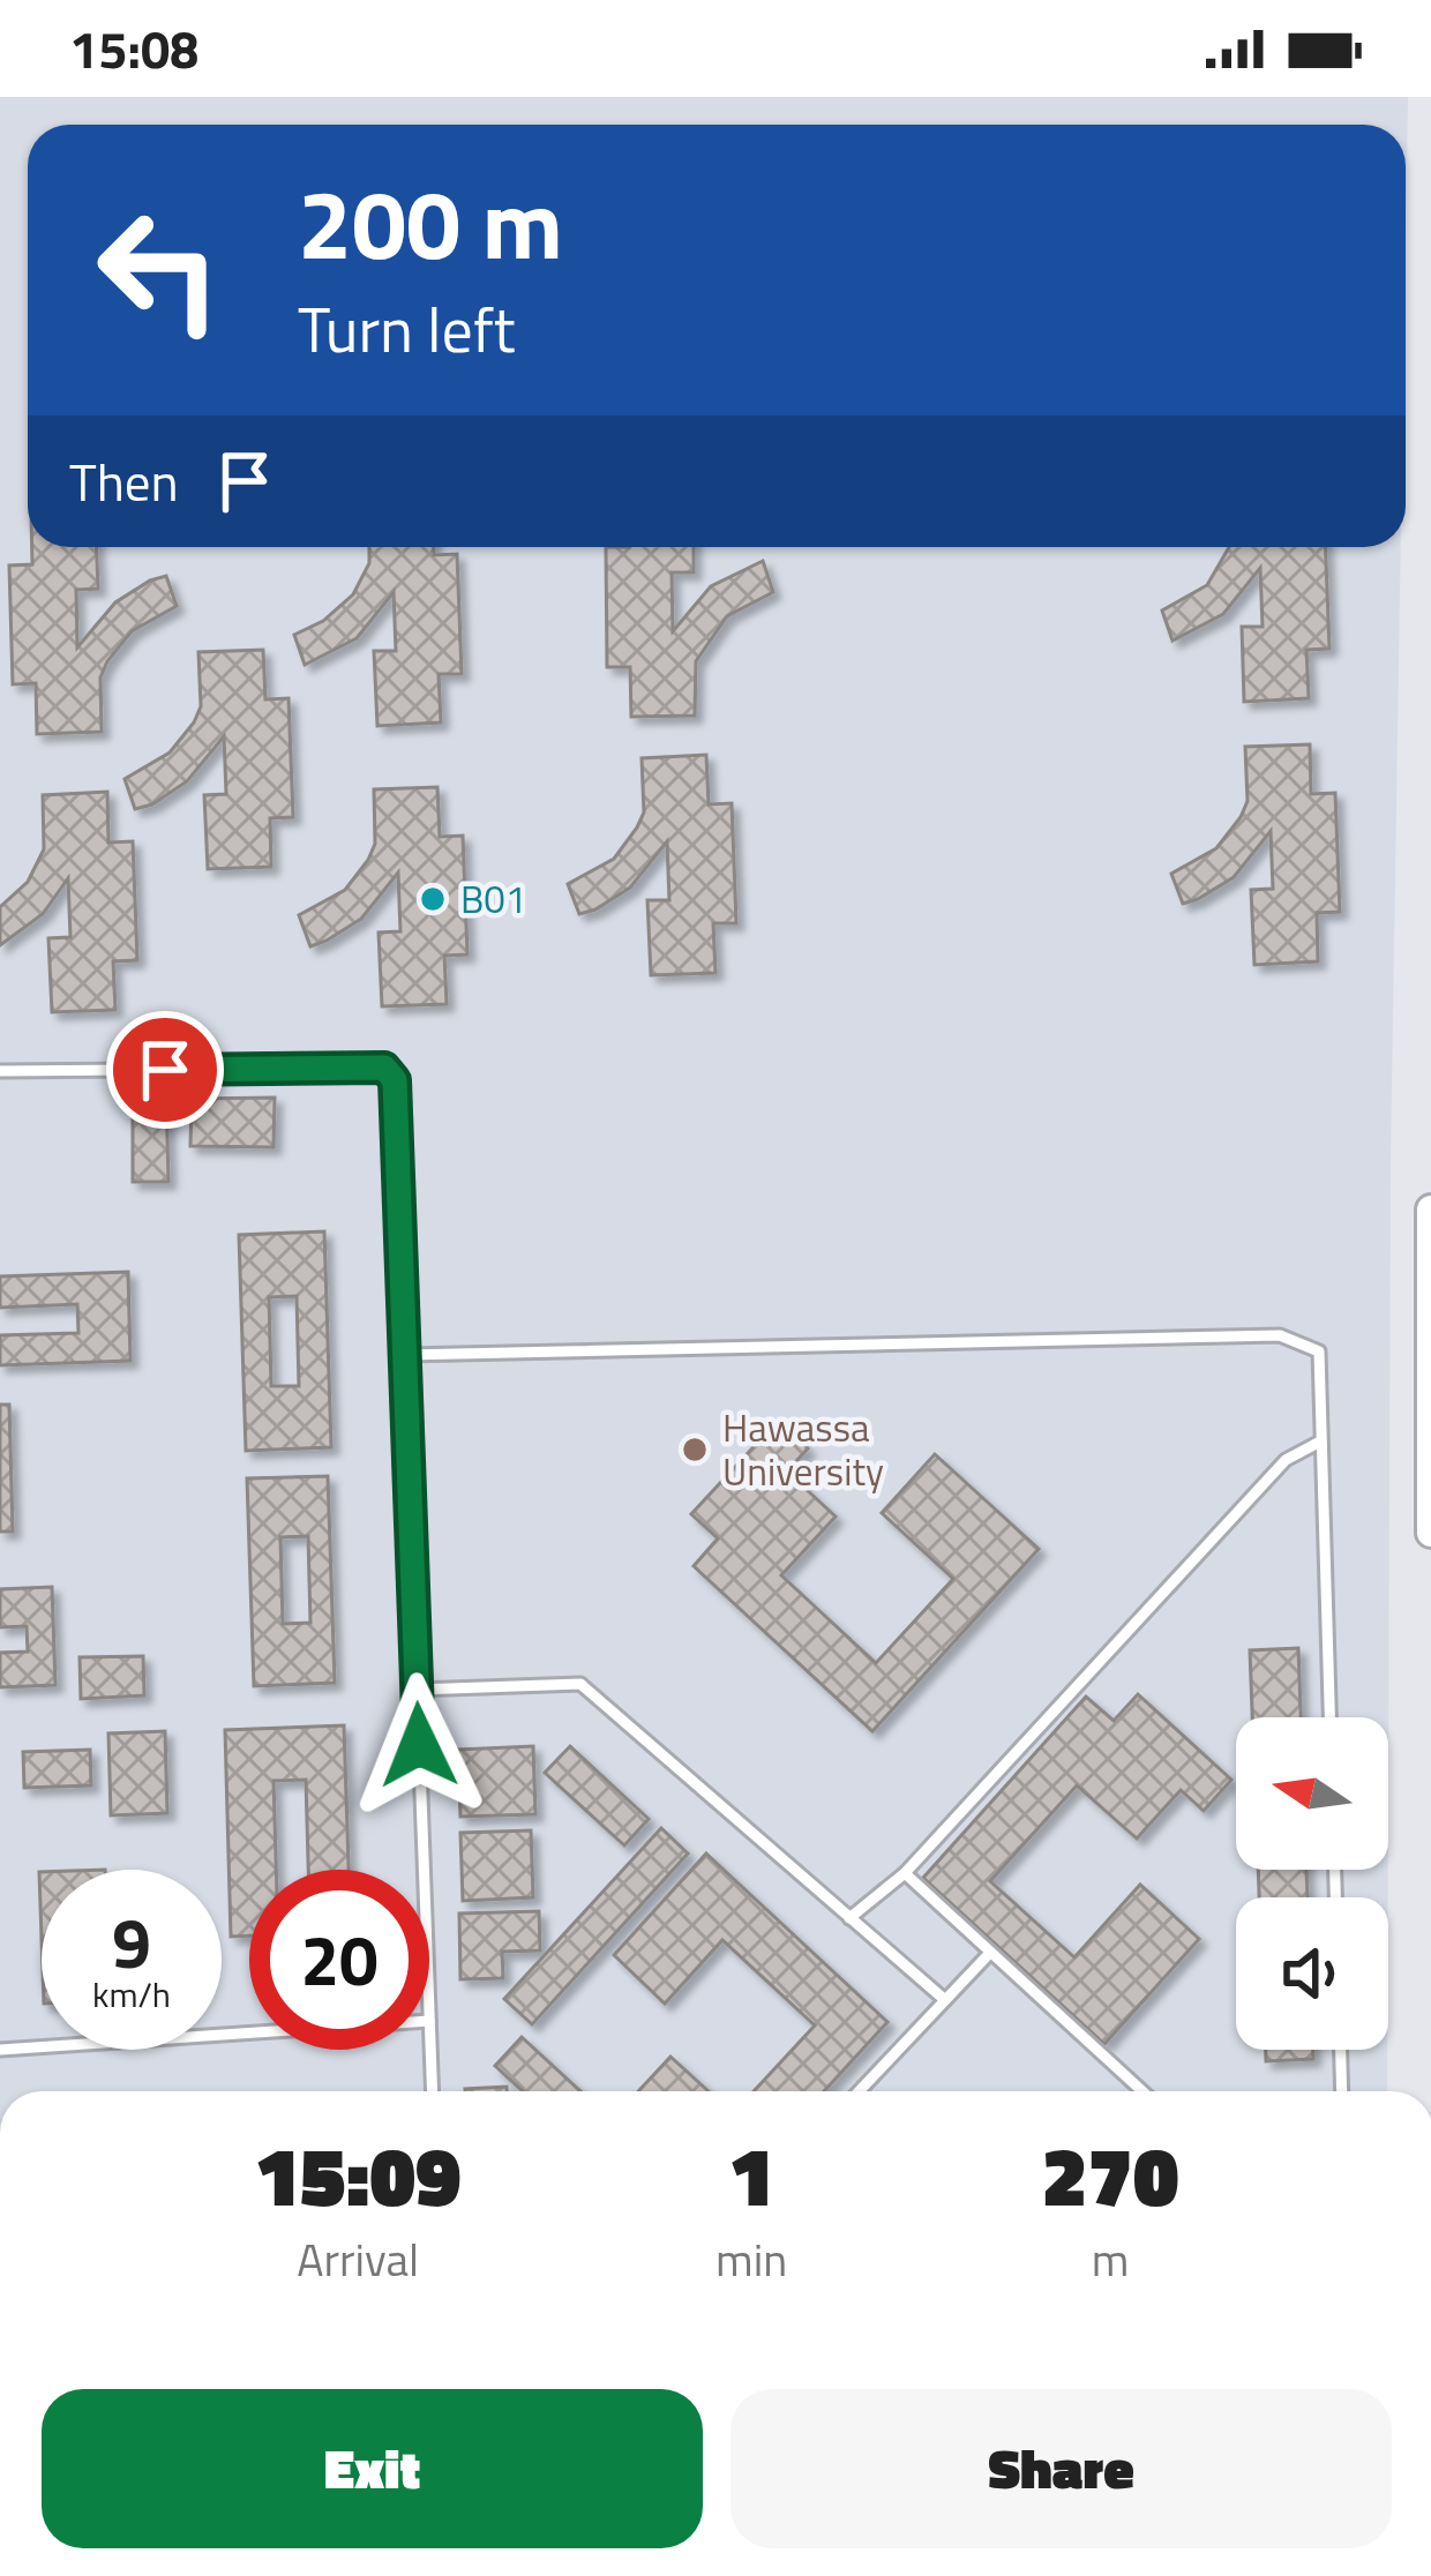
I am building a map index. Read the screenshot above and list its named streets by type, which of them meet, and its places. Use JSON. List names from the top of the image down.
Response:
{
  "places": ["B01", "Hawassa University"],
  "north": "left",
  "page": {
    "status": "15:08",
    "turn": ["200 m", "Turn left"],
    "then": "Then",
    "speed": "9 km/h",
    "limit": "20",
    "eta": [
      "15:09",
      "Arrival",
      "1",
      "min",
      "270",
      "m"
    ],
    "buttons": ["Exit", "Share"]
  }
}
